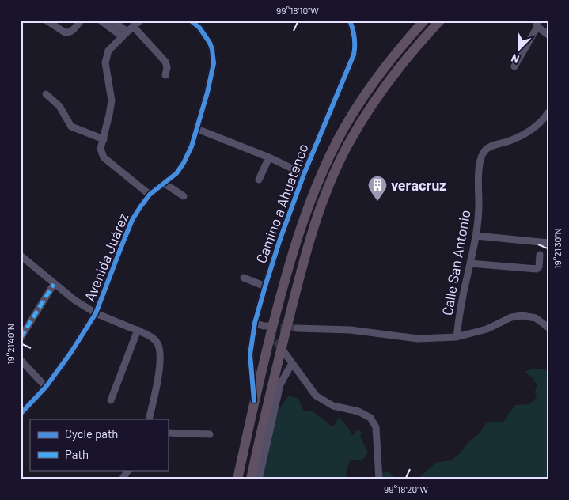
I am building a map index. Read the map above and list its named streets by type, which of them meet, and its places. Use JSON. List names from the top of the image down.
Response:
{
  "streets": {
    "street": ["Camino a Ahuatenco", "Avenida Juárez", "Calle San Antonio"]
  },
  "places": {
    "building": ["veracruz"]
  },
  "legend": ["Cycle path", "Path"],
  "north": "bottom left",
  "coordinates": [
    "99°18'10\"W",
    "19°21'30\"N",
    "19°21'40\"N",
    "99°18'20\"W"
  ]
}
